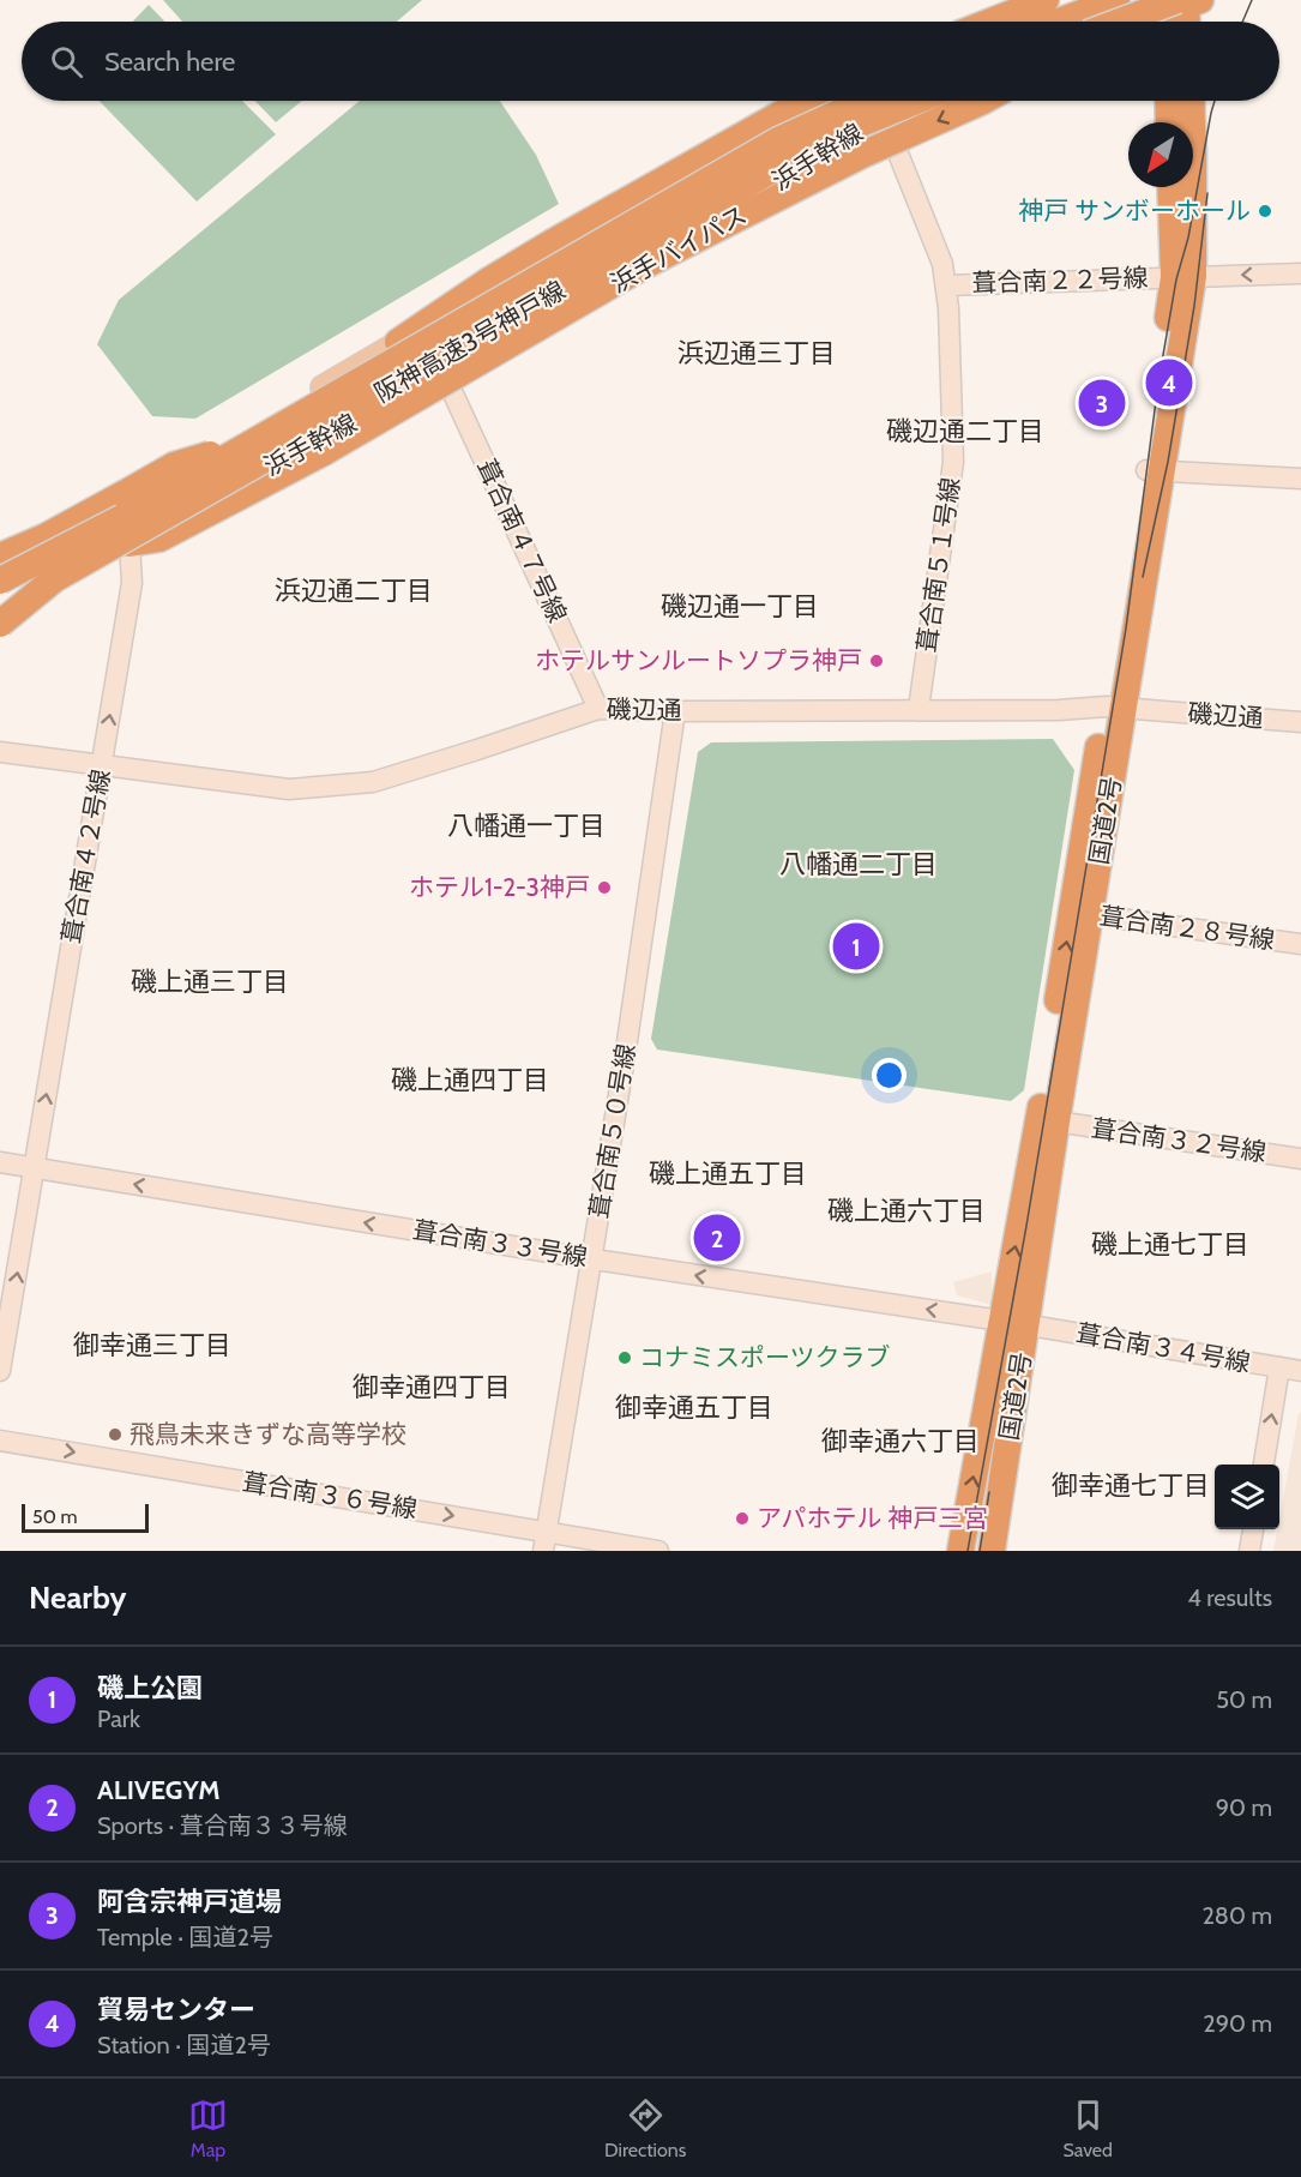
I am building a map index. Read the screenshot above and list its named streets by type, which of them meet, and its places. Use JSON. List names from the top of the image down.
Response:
{
  "streets": {
    "highway": ["浜手バイパス", "阪神高速3号神戸線", "国道2号"],
    "main road": ["浜手幹線"],
    "street": [
      "葺合南２２号線",
      "葺合南４７号線",
      "葺合南５１号線",
      "磯辺通",
      "葺合南４２号線",
      "葺合南２８号線",
      "葺合南５０号線",
      "葺合南３２号線",
      "葺合南３３号線",
      "葺合南３４号線",
      "葺合南３６号線"
    ]
  },
  "crossings": [
    ["浜手幹線", "浜手バイパス"],
    ["浜手幹線", "阪神高速3号神戸線"],
    ["浜手幹線", "葺合南４７号線"],
    ["浜手幹線", "葺合南５１号線"],
    ["浜手幹線", "葺合南４２号線"],
    ["浜手バイパス", "葺合南４２号線"],
    ["葺合南２２号線", "葺合南５１号線"],
    ["葺合南２２号線", "国道2号"],
    ["葺合南４７号線", "磯辺通"],
    ["葺合南５１号線", "磯辺通"],
    ["磯辺通", "国道2号"],
    ["磯辺通", "葺合南４２号線"],
    ["磯辺通", "葺合南５０号線"],
    ["国道2号", "葺合南２８号線"],
    ["国道2号", "葺合南３２号線"],
    ["国道2号", "葺合南３３号線"],
    ["国道2号", "葺合南３４号線"],
    ["葺合南４２号線", "葺合南３３号線"],
    ["葺合南５０号線", "葺合南３３号線"],
    ["葺合南５０号線", "葺合南３６号線"],
    ["葺合南３３号線", "葺合南３４号線"]
  ],
  "one_way": ["葺合南４２号線", "葺合南３３号線", "葺合南３６号線"],
  "districts": [
    "浜辺通三丁目",
    "磯辺通二丁目",
    "浜辺通二丁目",
    "磯辺通一丁目",
    "八幡通一丁目",
    "八幡通二丁目",
    "磯上通三丁目",
    "磯上通四丁目",
    "磯上通五丁目",
    "磯上通六丁目",
    "磯上通七丁目",
    "御幸通三丁目",
    "御幸通四丁目",
    "御幸通五丁目",
    "御幸通六丁目",
    "御幸通七丁目"
  ],
  "places": [
    "神戸 サンボーホール",
    "ホテルサンルートソプラ神戸",
    "ホテル1-2-3神戸",
    "コナミスポーツクラブ",
    "飛鳥未来きずな高等学校",
    "アパホテル 神戸三宮"
  ],
  "scale_bar": "50 m",
  "north": "bottom left",
  "page": {
    "search": "Search here",
    "pins": [
      "4",
      "3",
      "1",
      "2"
    ],
    "scale": "50 m",
    "heading": ["Nearby", "4 results"],
    "list": [
      {
        "mark": "1",
        "name": "磯上公園",
        "note": "Park",
        "value": "50 m"
      },
      {
        "mark": "2",
        "name": "ALIVEGYM",
        "note": "Sports · 葺合南３３号線",
        "value": "90 m"
      },
      {
        "mark": "3",
        "name": "阿含宗神戸道場",
        "note": "Temple · 国道2号",
        "value": "280 m"
      },
      {
        "mark": "4",
        "name": "貿易センター",
        "note": "Station · 国道2号",
        "value": "290 m"
      }
    ],
    "nav": ["Map", "Directions", "Saved"]
  }
}
